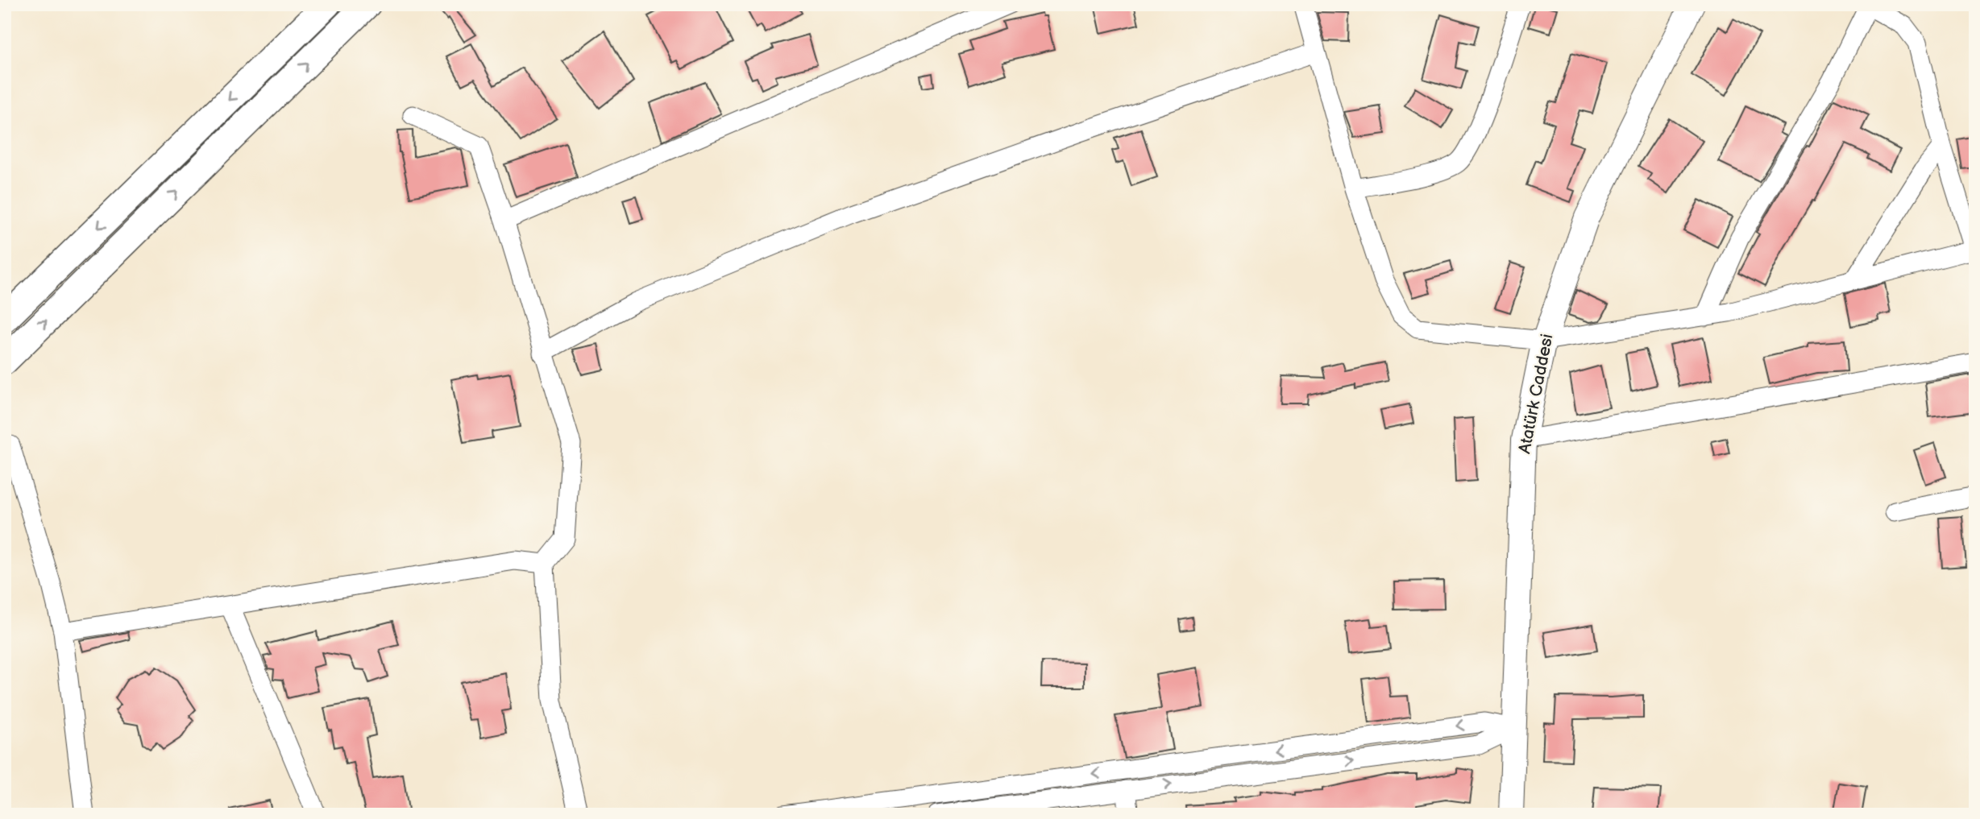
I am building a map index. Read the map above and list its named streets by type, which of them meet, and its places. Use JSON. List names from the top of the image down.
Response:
{
  "streets": {
    "main road": ["Atatürk Caddesi"]
  }
}
